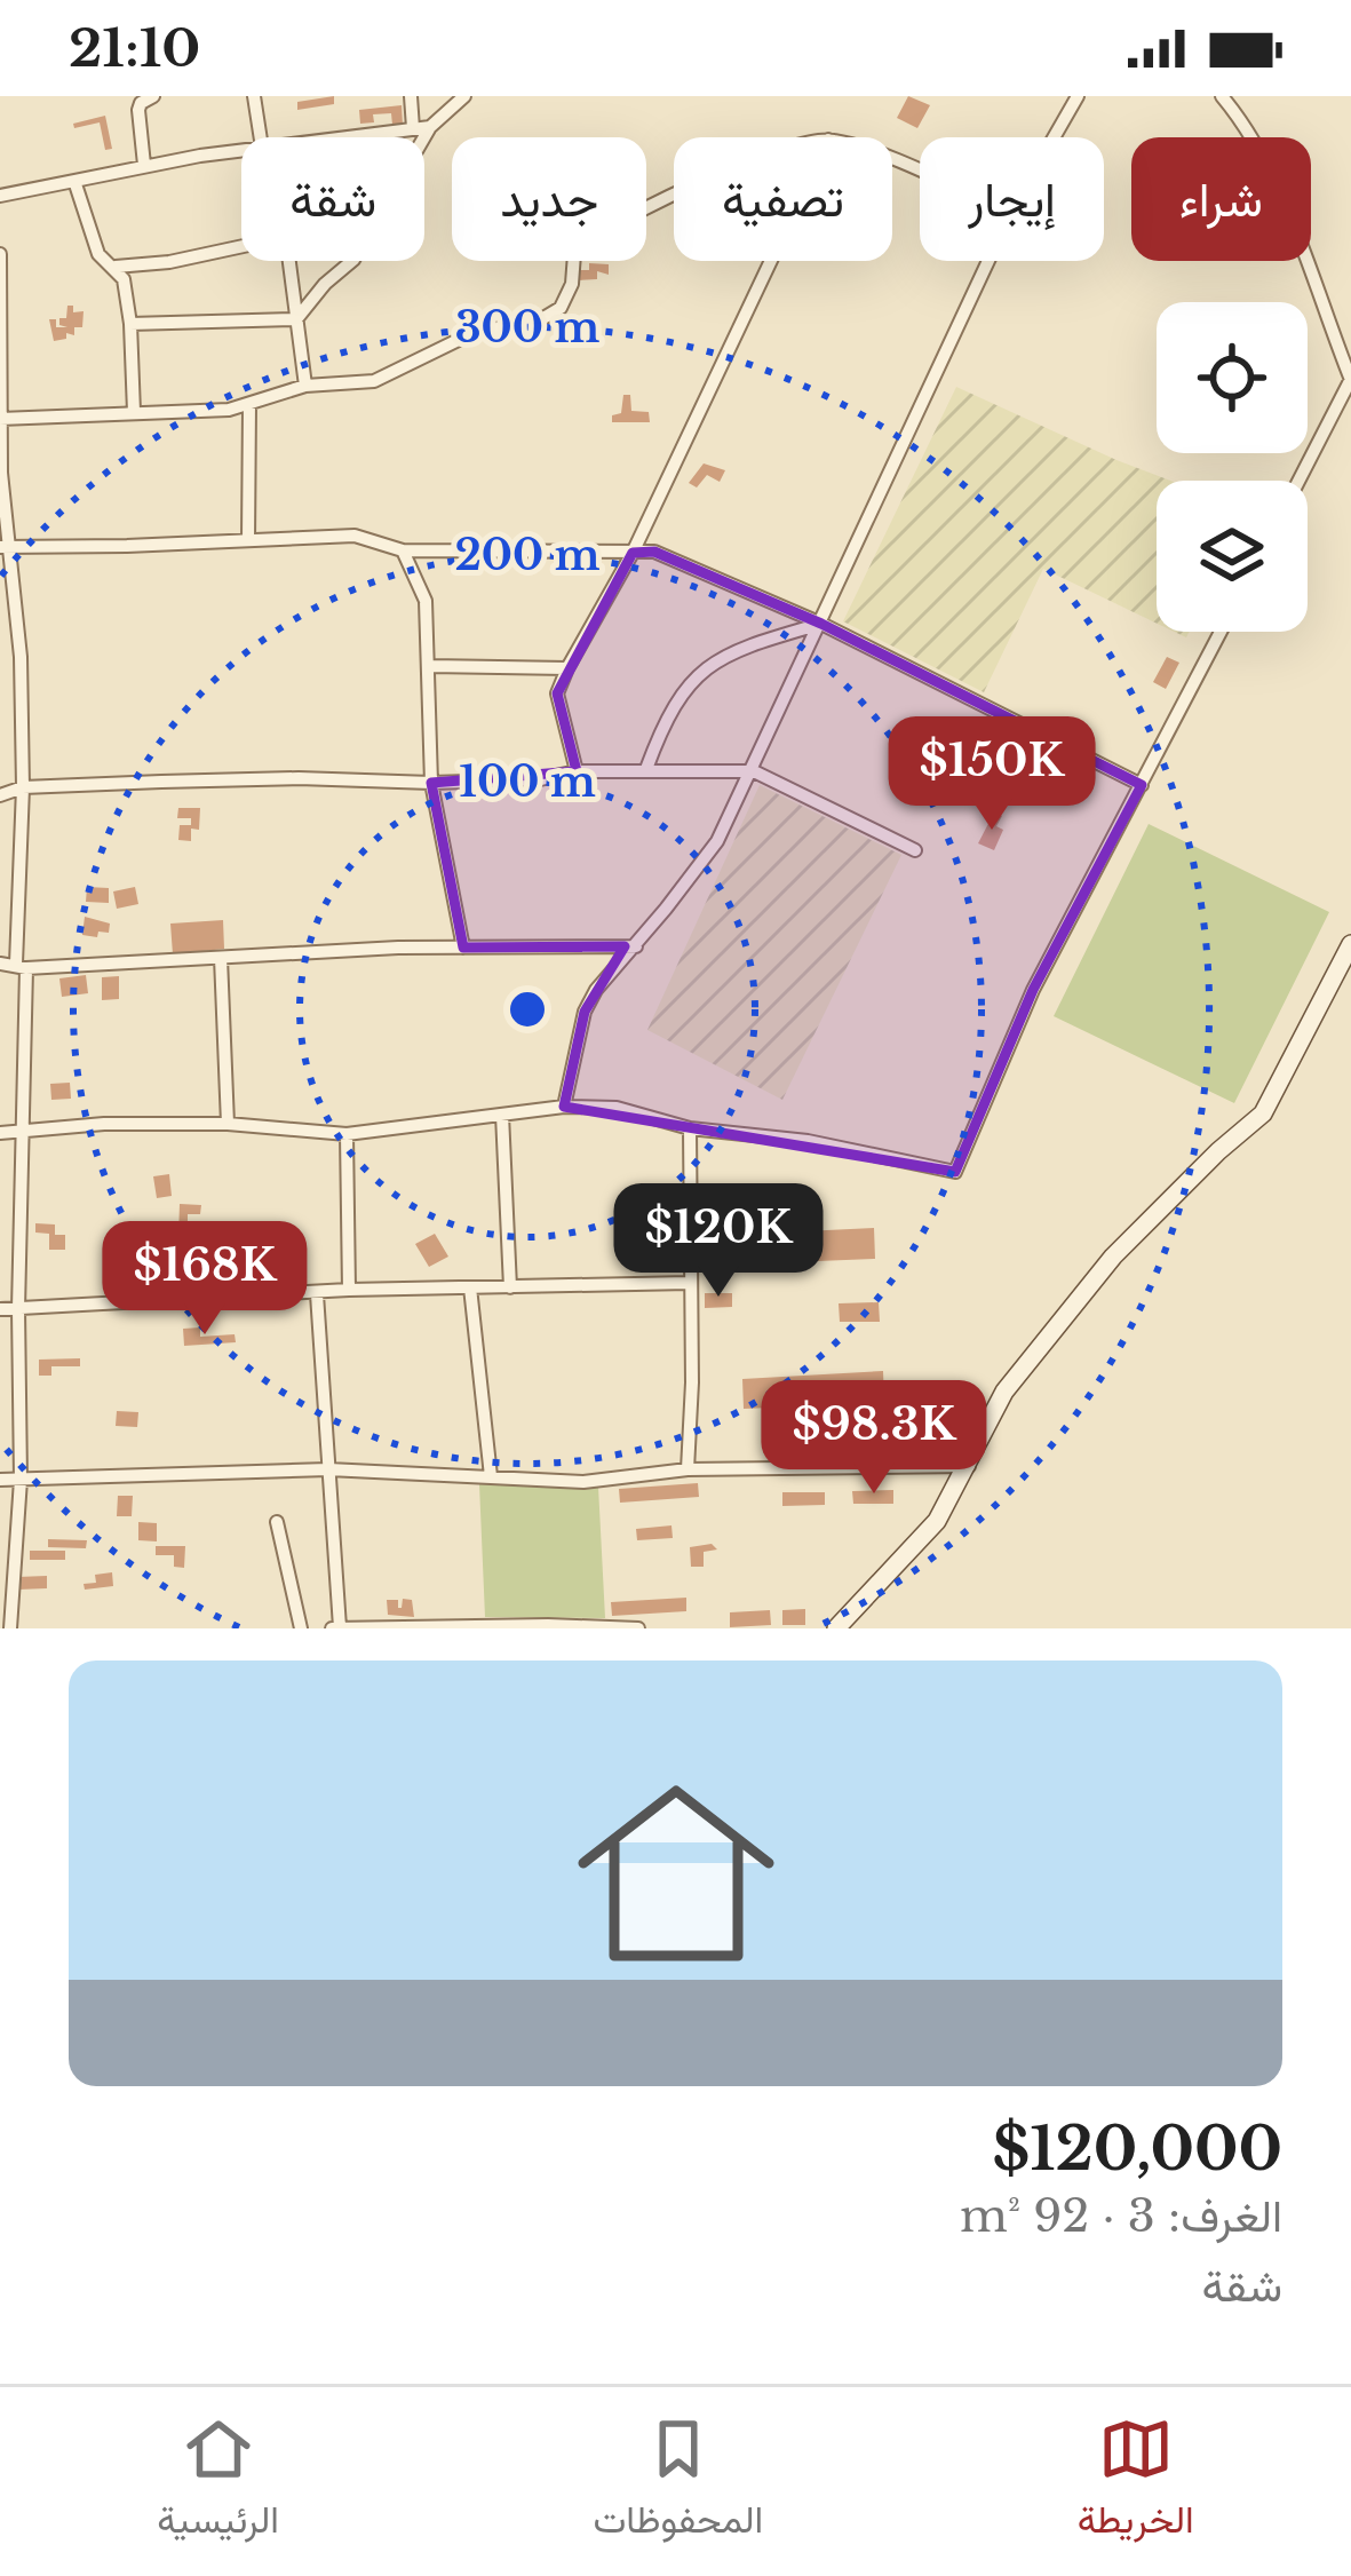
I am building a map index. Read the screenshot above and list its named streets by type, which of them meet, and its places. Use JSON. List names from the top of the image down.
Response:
{
  "page": {
    "status": "21:10",
    "chip": [
      "شراء",
      "إيجار",
      "تصفية",
      "جديد",
      "شقة"
    ],
    "price": [
      "$150K",
      "$120K",
      "$168K",
      "$98.3K"
    ],
    "list": [
      {
        "name": "$120,000",
        "note": "الغرف: 3 · 92 m² · شقة"
      }
    ],
    "tabs": ["الخريطة", "المحفوظات", "الرئيسية"]
  },
  "rings": ["300 m", "200 m", "100 m"]
}
